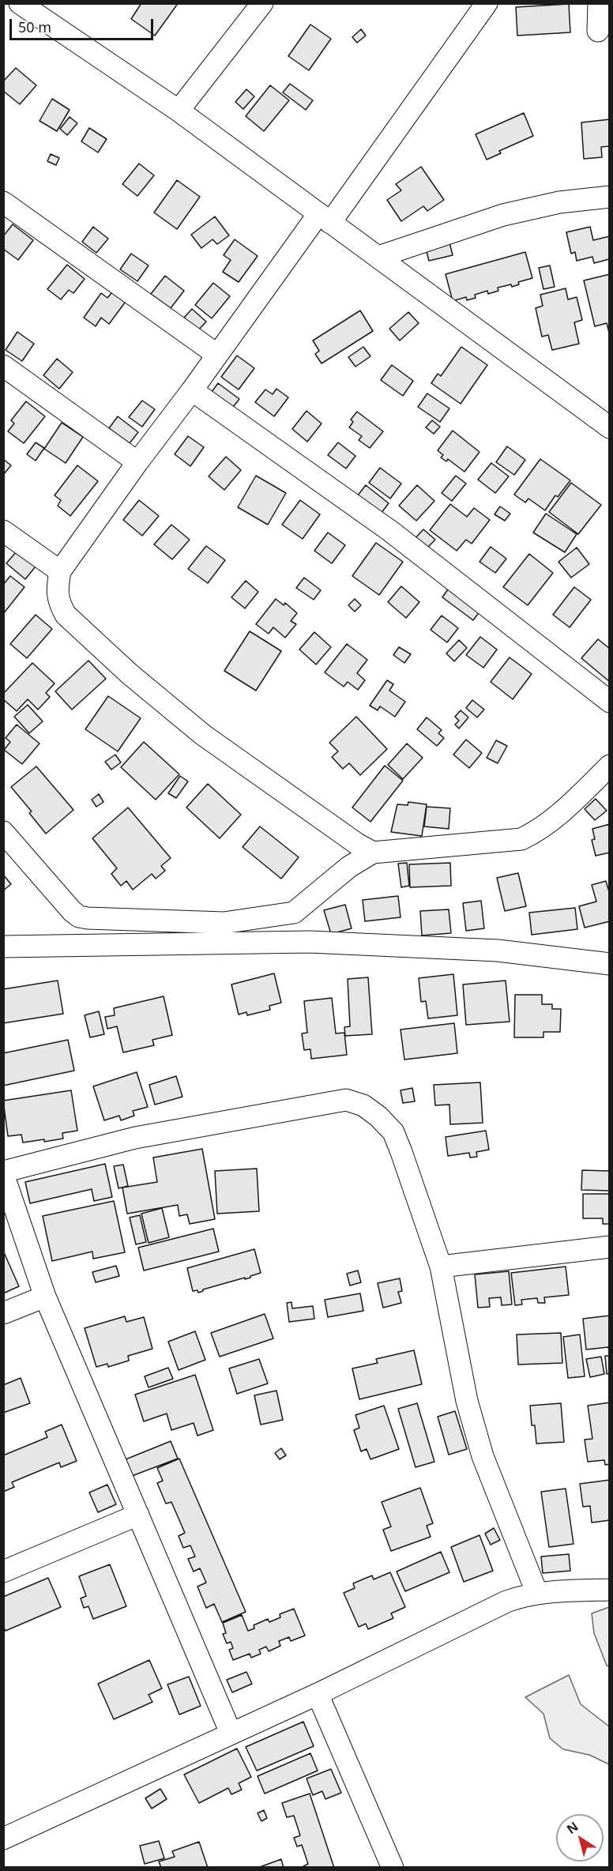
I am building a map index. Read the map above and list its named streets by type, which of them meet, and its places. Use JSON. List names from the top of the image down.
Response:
{
  "scale_bar": "50 m",
  "north": "top left"
}
